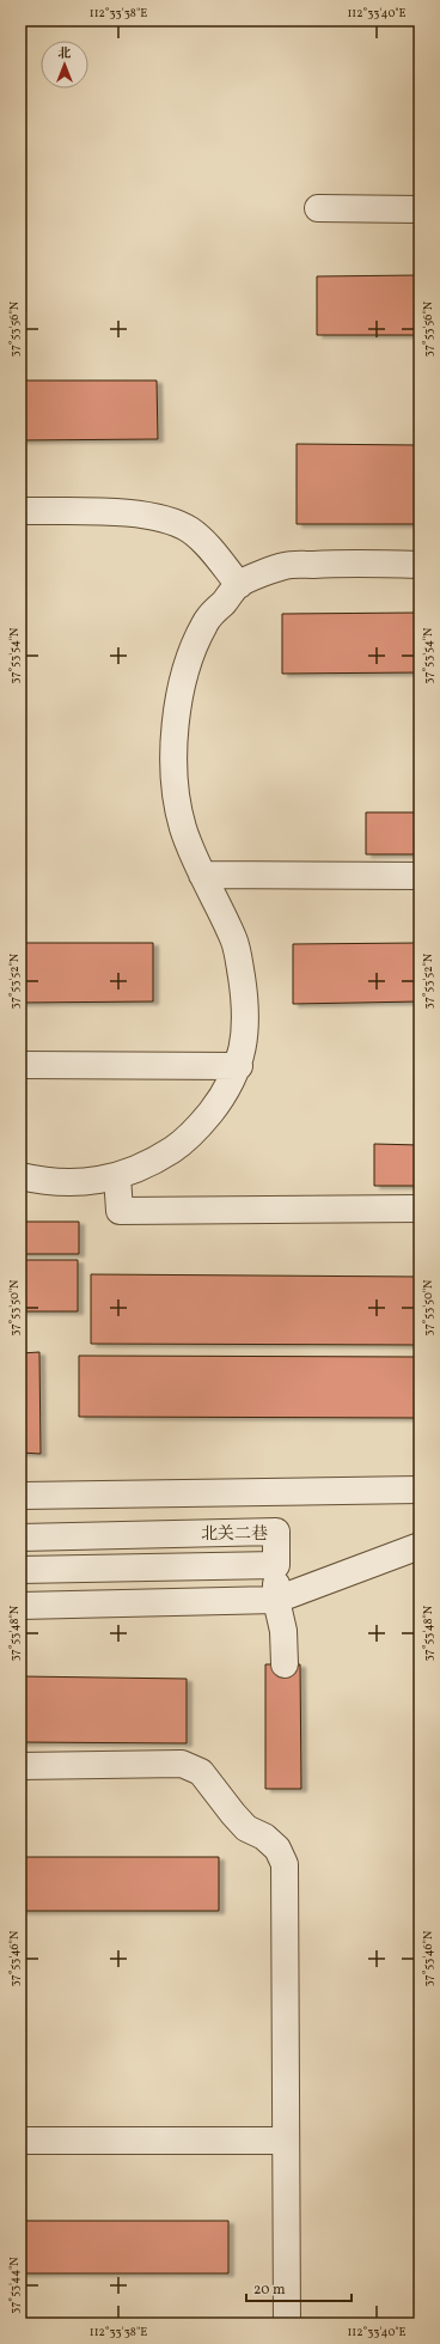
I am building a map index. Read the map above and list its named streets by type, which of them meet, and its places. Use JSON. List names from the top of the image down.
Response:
{
  "streets": {
    "street": ["北关二巷"]
  },
  "scale_bar": "20 m",
  "north": "top",
  "coordinates": [
    "112°33'38\"E",
    "112°33'40\"E",
    "37°53'56\"N",
    "37°53'54\"N",
    "37°53'52\"N",
    "37°53'50\"N",
    "37°53'48\"N",
    "37°53'46\"N",
    "37°53'44\"N"
  ]
}
